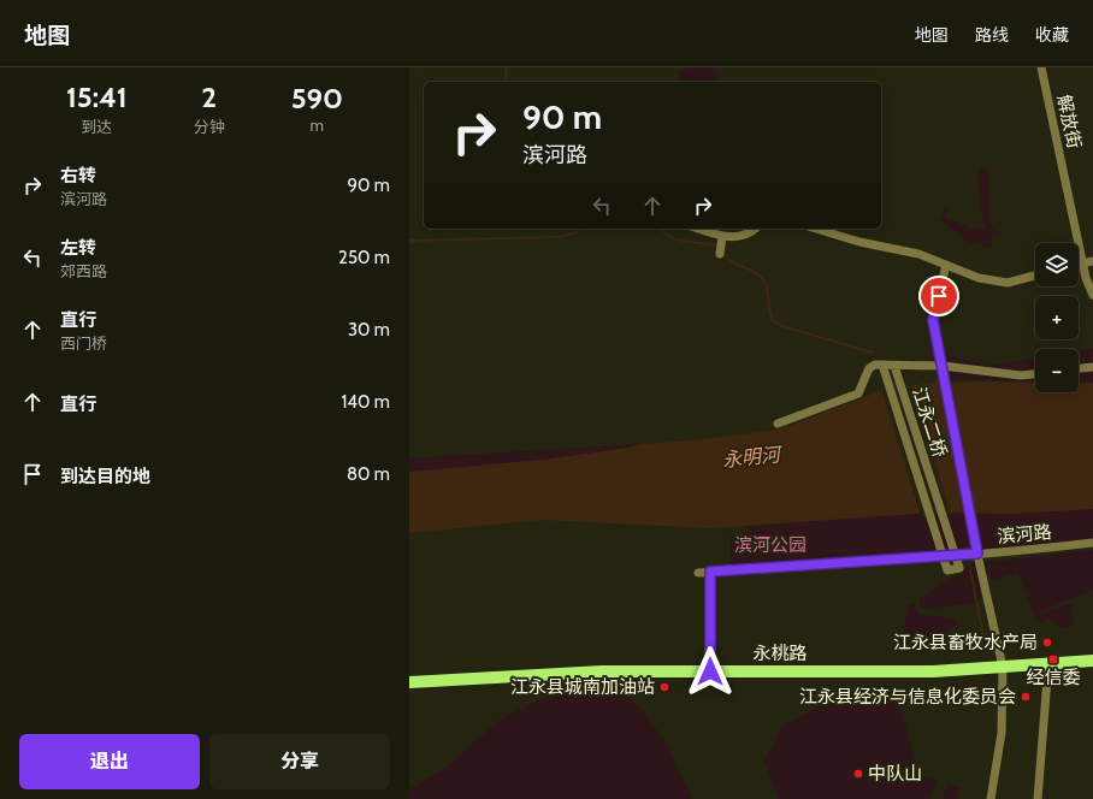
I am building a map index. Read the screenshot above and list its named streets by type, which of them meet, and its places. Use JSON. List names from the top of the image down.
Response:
{
  "streets": {
    "main road": ["永桃路"],
    "street": ["解放街", "江永二桥", "滨河路"]
  },
  "crossings": [
    ["江永二桥", "滨河路"]
  ],
  "water": ["永明河"],
  "parks": ["滨河公园"],
  "places": {
    "other": [
      "江永县畜牧水产局",
      "江永县城南加油站",
      "江永县经济与信息化委员会",
      "中队山"
    ],
    "transit": ["经信委"]
  },
  "page": {
    "header": "地图",
    "nav": ["地图", "路线", "收藏"],
    "eta": [
      "15:41",
      "到达",
      "2",
      "分钟",
      "590",
      "m"
    ],
    "turn": ["90 m", "滨河路"],
    "list": [
      {
        "name": "右转",
        "note": "滨河路",
        "value": "90 m"
      },
      {
        "name": "左转",
        "note": "郊西路",
        "value": "250 m"
      },
      {
        "name": "直行",
        "note": "西门桥",
        "value": "30 m"
      },
      {
        "name": "直行",
        "value": "140 m"
      },
      {
        "name": "到达目的地",
        "value": "80 m"
      }
    ],
    "map_buttons": ["+", "−"],
    "buttons": ["退出", "分享"]
  }
}
